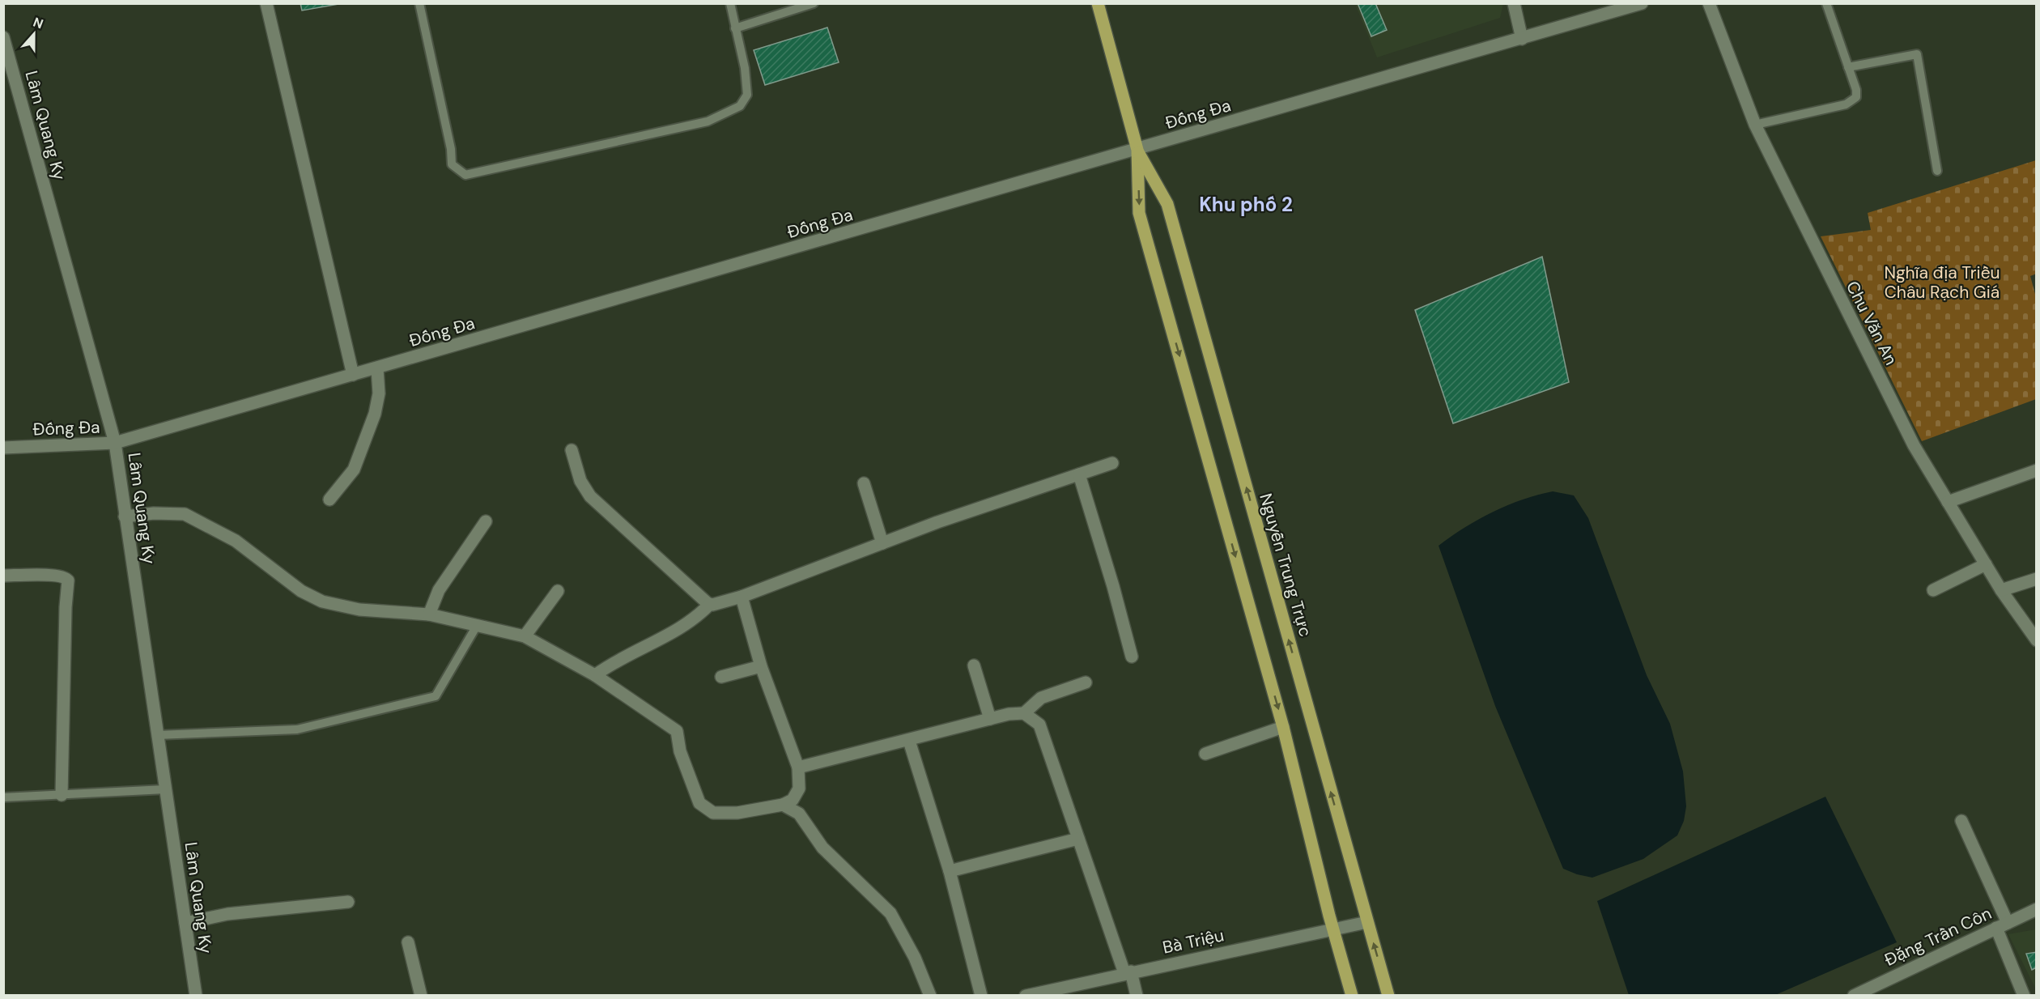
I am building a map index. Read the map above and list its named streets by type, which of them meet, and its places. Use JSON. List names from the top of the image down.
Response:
{
  "streets": {
    "main road": ["Nguyễn Trung Trực"],
    "street": [
      "Đống Đa",
      "Lâm Quang Ky",
      "Chu Văn An",
      "Đặng Trần Côn",
      "Bà Triệu"
    ]
  },
  "crossings": [
    ["Đống Đa", "Lâm Quang Ky"],
    ["Đống Đa", "Nguyễn Trung Trực"],
    ["Nguyễn Trung Trực", "Bà Triệu"]
  ],
  "districts": ["Khu phố 2"],
  "parks": ["Nghĩa địa Triều Châu Rạch Giá"],
  "north": "top"
}
